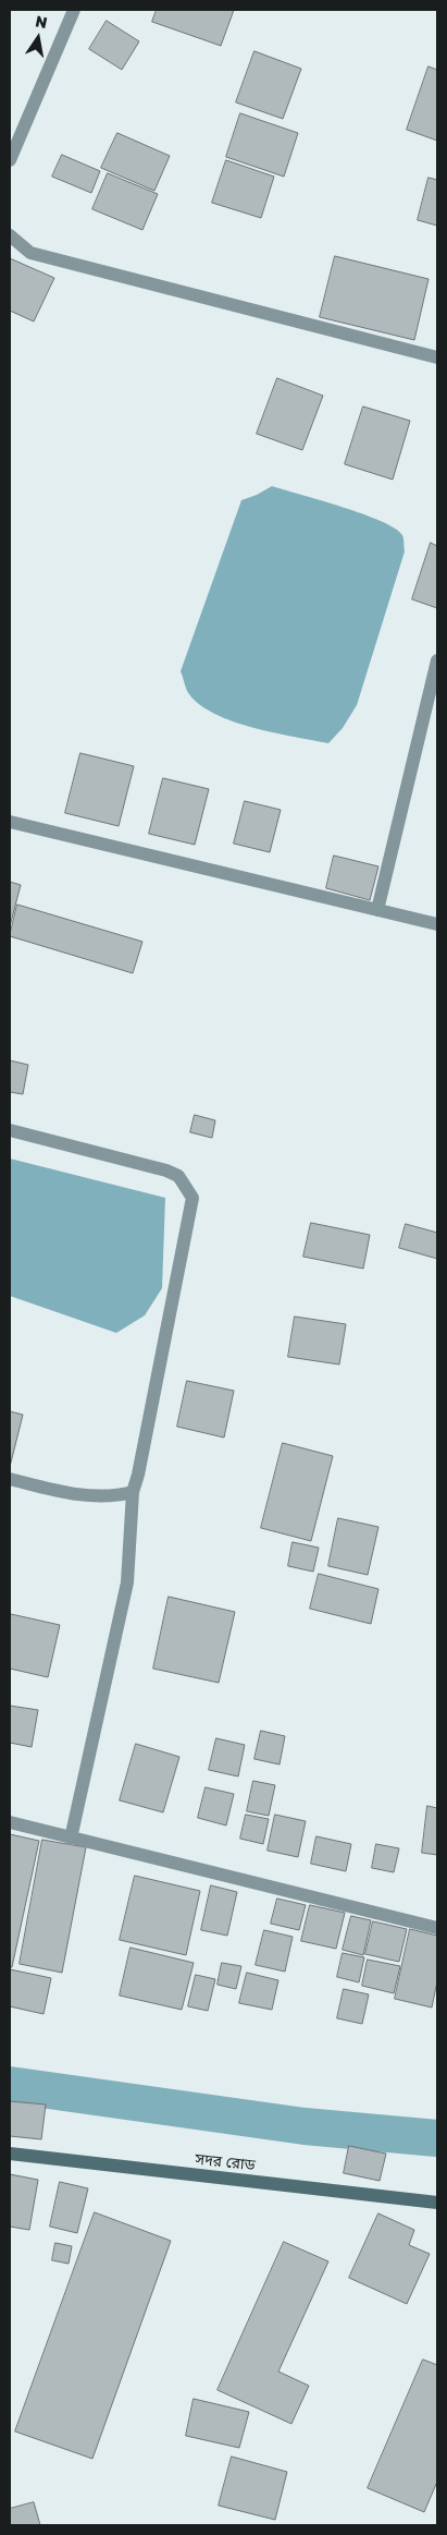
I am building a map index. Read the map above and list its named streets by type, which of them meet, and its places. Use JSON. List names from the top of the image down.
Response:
{
  "streets": {
    "street": ["সদর রোড"]
  },
  "north": "top"
}
